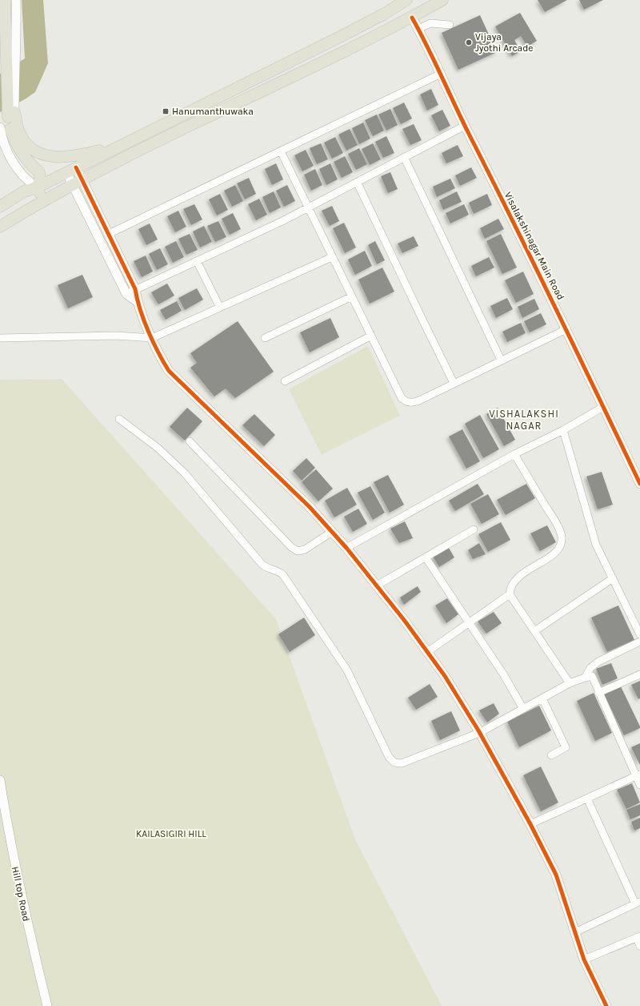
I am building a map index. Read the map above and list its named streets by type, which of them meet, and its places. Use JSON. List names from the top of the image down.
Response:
{
  "streets": {
    "street": ["Visalakshinagar Main Road", "Hill top Road"]
  },
  "districts": ["VISHALAKSHI NAGAR"],
  "parks": ["KAILASIGIRI HILL"],
  "places": {
    "other": ["Vijaya Jyothi Arcade"],
    "transit": ["Hanumanthuwaka"]
  }
}
